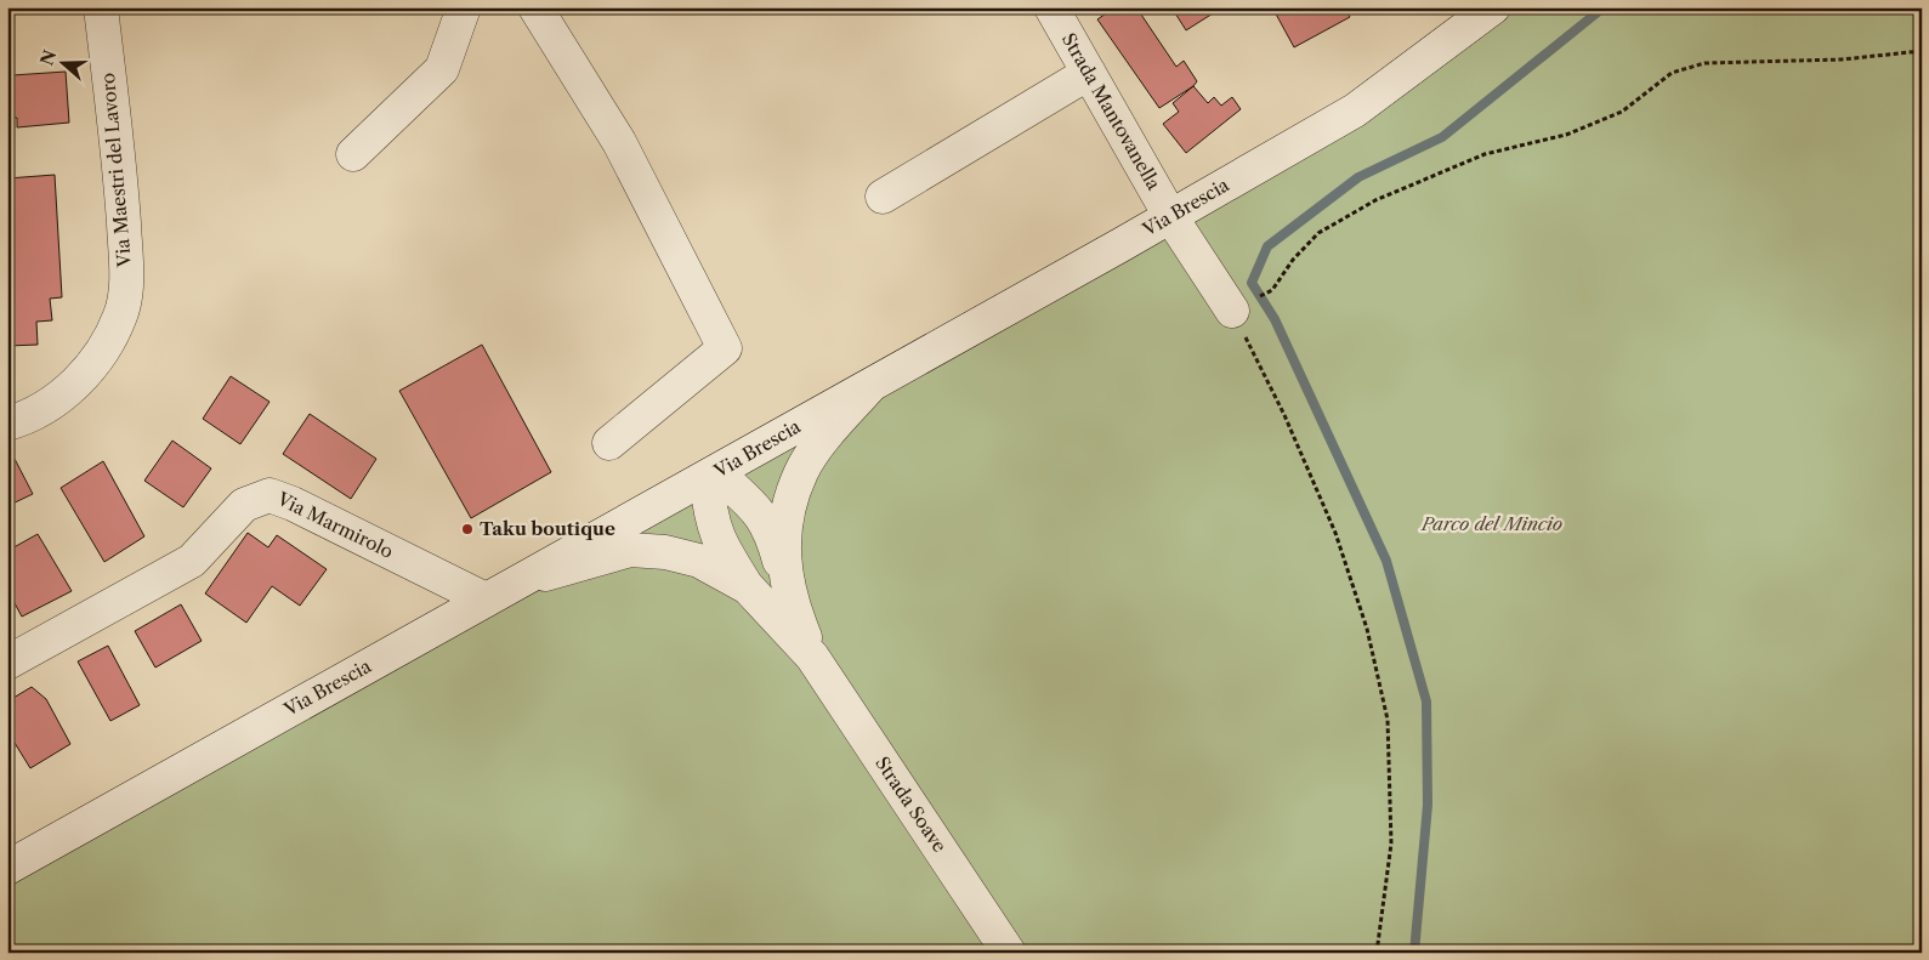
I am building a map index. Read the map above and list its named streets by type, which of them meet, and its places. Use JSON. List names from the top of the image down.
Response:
{
  "streets": {
    "street": [
      "Strada Mantovanella",
      "Via Maestri del Lavoro",
      "Via Brescia",
      "Via Marmirolo",
      "Strada Soave"
    ]
  },
  "crossings": [
    ["Strada Mantovanella", "Via Brescia"],
    ["Via Brescia", "Via Marmirolo"]
  ],
  "parks": ["Parco del Mincio"],
  "places": ["Taku boutique"],
  "north": "left"
}
